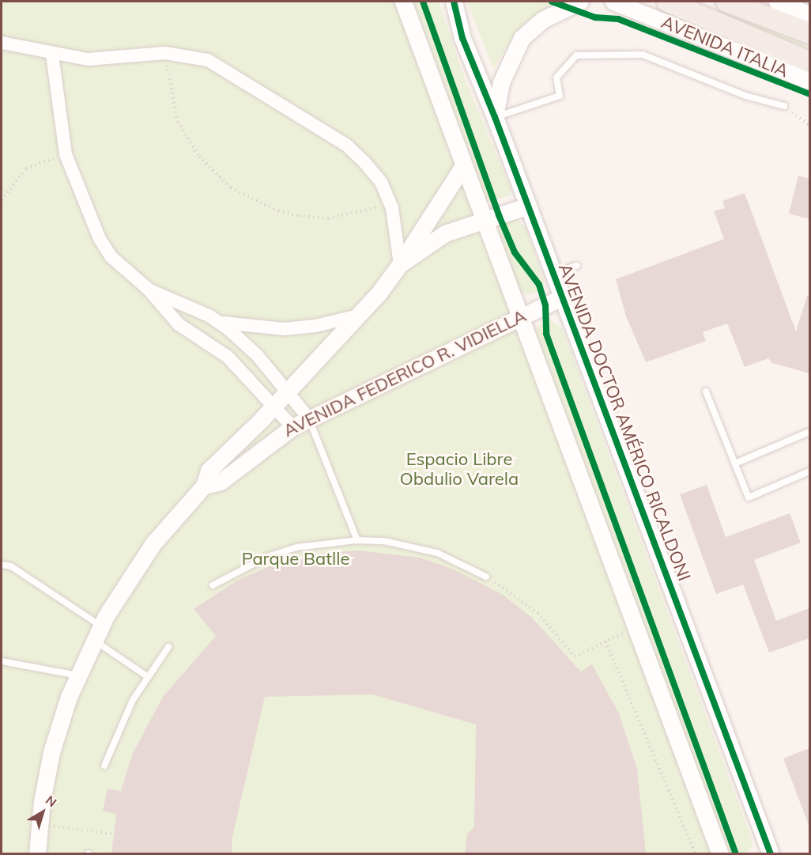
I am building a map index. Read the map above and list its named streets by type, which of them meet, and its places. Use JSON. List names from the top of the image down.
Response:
{
  "streets": {
    "main road": ["AVENIDA ITALIA"],
    "street": ["AVENIDA FEDERICO R. VIDIELLA", "AVENIDA DOCTOR AMÉRICO RICALDONI"]
  },
  "crossings": [
    ["AVENIDA FEDERICO R. VIDIELLA", "AVENIDA DOCTOR AMÉRICO RICALDONI"]
  ],
  "parks": ["Espacio Libre Obdulio Varela", "Parque Batlle"],
  "north": "top right"
}
